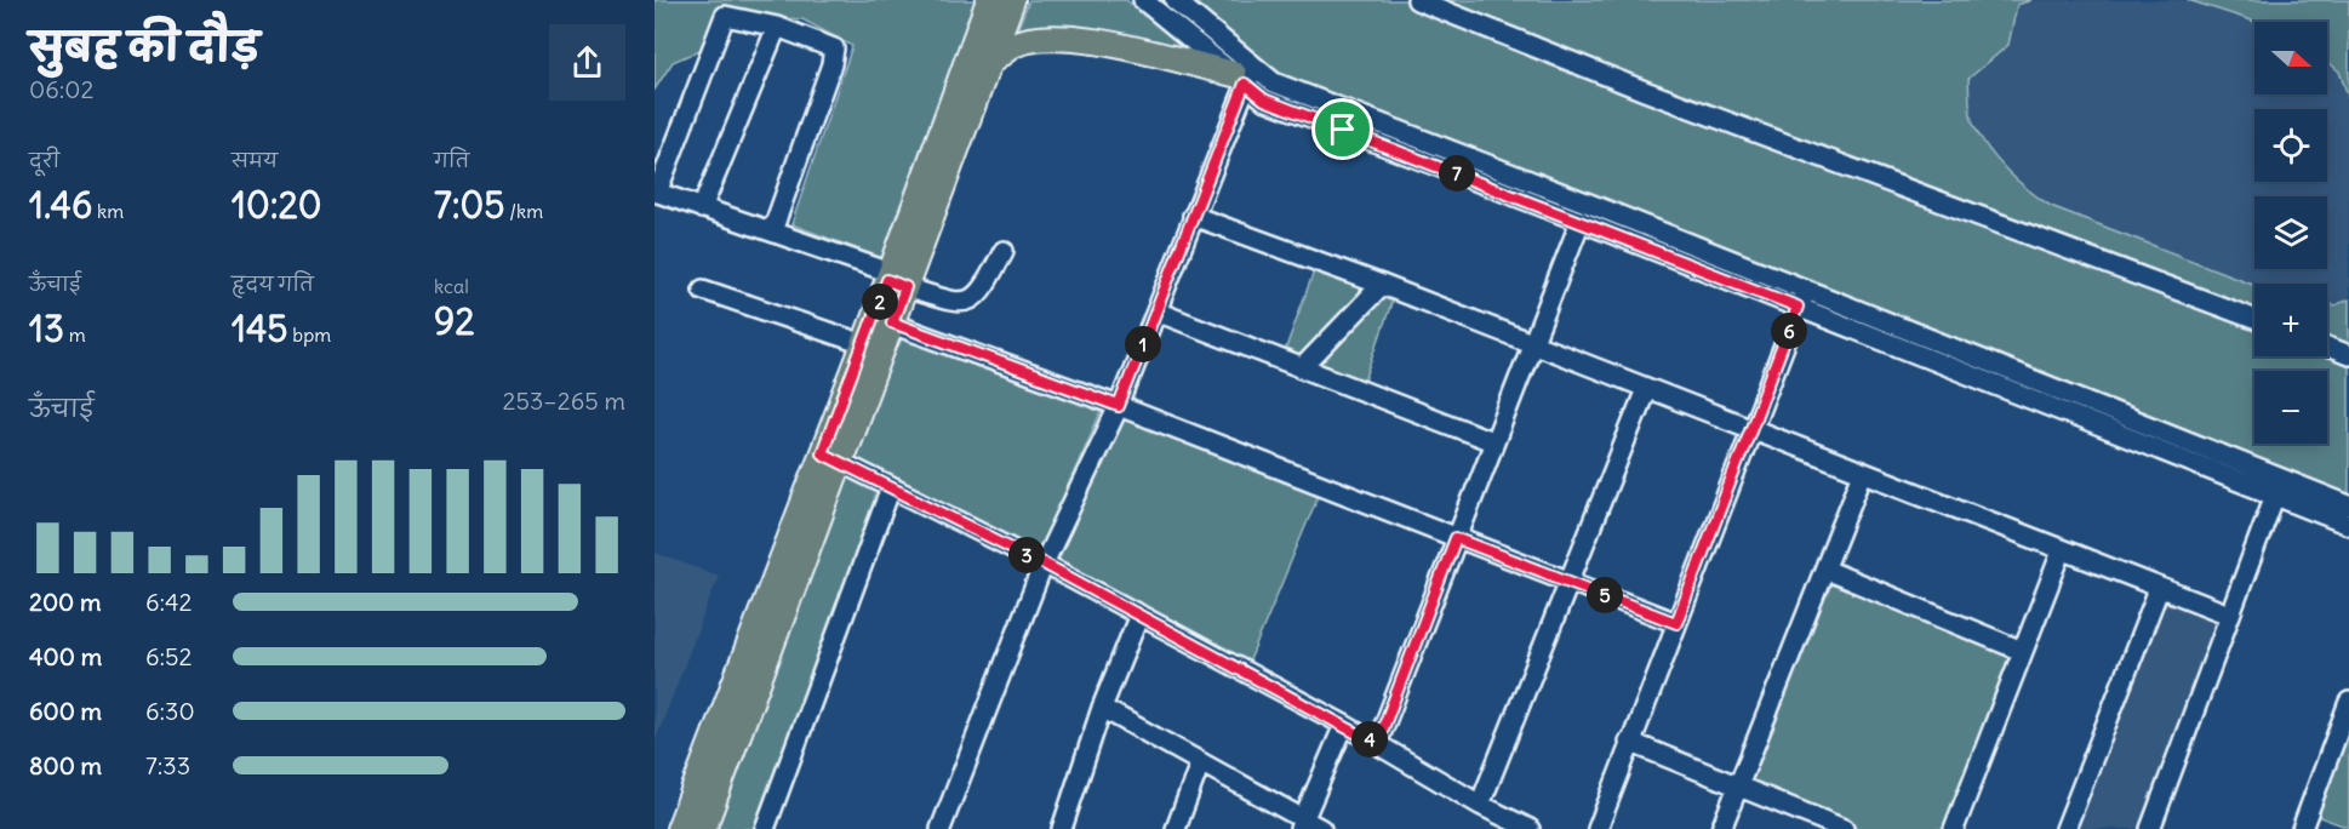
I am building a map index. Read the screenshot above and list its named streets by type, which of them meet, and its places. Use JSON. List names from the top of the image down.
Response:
{
  "north": "right",
  "page": {
    "heading": ["सुबह की दौड़", "06:02"],
    "map_buttons": ["+", "−"],
    "stats": [
      ["दूरी", "1.46 km"],
      ["समय", "10:20"],
      ["गति", "7:05 /km"],
      ["ऊँचाई", "13 m"],
      ["हृदय गति", "145 bpm"],
      ["kcal", "92"]
    ],
    "pins": [
      "7",
      "2",
      "6",
      "1",
      "3",
      "5",
      "4"
    ],
    "chart": ["ऊँचाई", "253–265 m"],
    "list": [
      {
        "name": "200 m",
        "note": "6:42"
      },
      {
        "name": "400 m",
        "note": "6:52"
      },
      {
        "name": "600 m",
        "note": "6:30"
      },
      {
        "name": "800 m",
        "note": "7:33"
      }
    ]
  }
}
